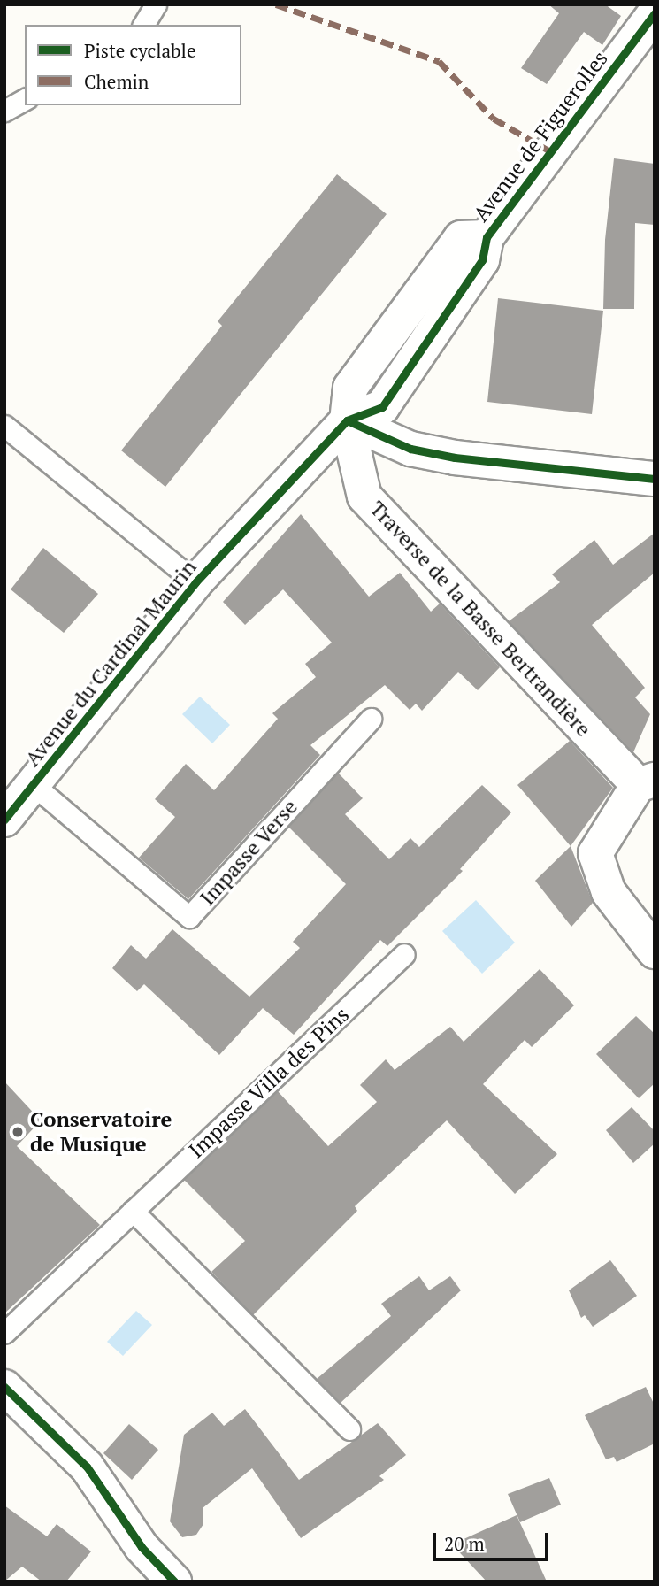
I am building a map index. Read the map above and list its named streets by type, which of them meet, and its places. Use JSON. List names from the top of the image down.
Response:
{
  "streets": {
    "street": ["Avenue de Figuerolles", "Traverse de la Basse Bertrandière", "Avenue du Cardinal Maurin"],
    "lane": ["Impasse Verse", "Impasse Villa des Pins"]
  },
  "crossings": [
    ["Avenue de Figuerolles", "Traverse de la Basse Bertrandière"],
    ["Avenue de Figuerolles", "Avenue du Cardinal Maurin"],
    ["Traverse de la Basse Bertrandière", "Avenue du Cardinal Maurin"],
    ["Avenue du Cardinal Maurin", "Impasse Verse"]
  ],
  "places": ["Conservatoire de Musique"],
  "legend": ["Piste cyclable", "Chemin"],
  "scale_bar": "20 m"
}
